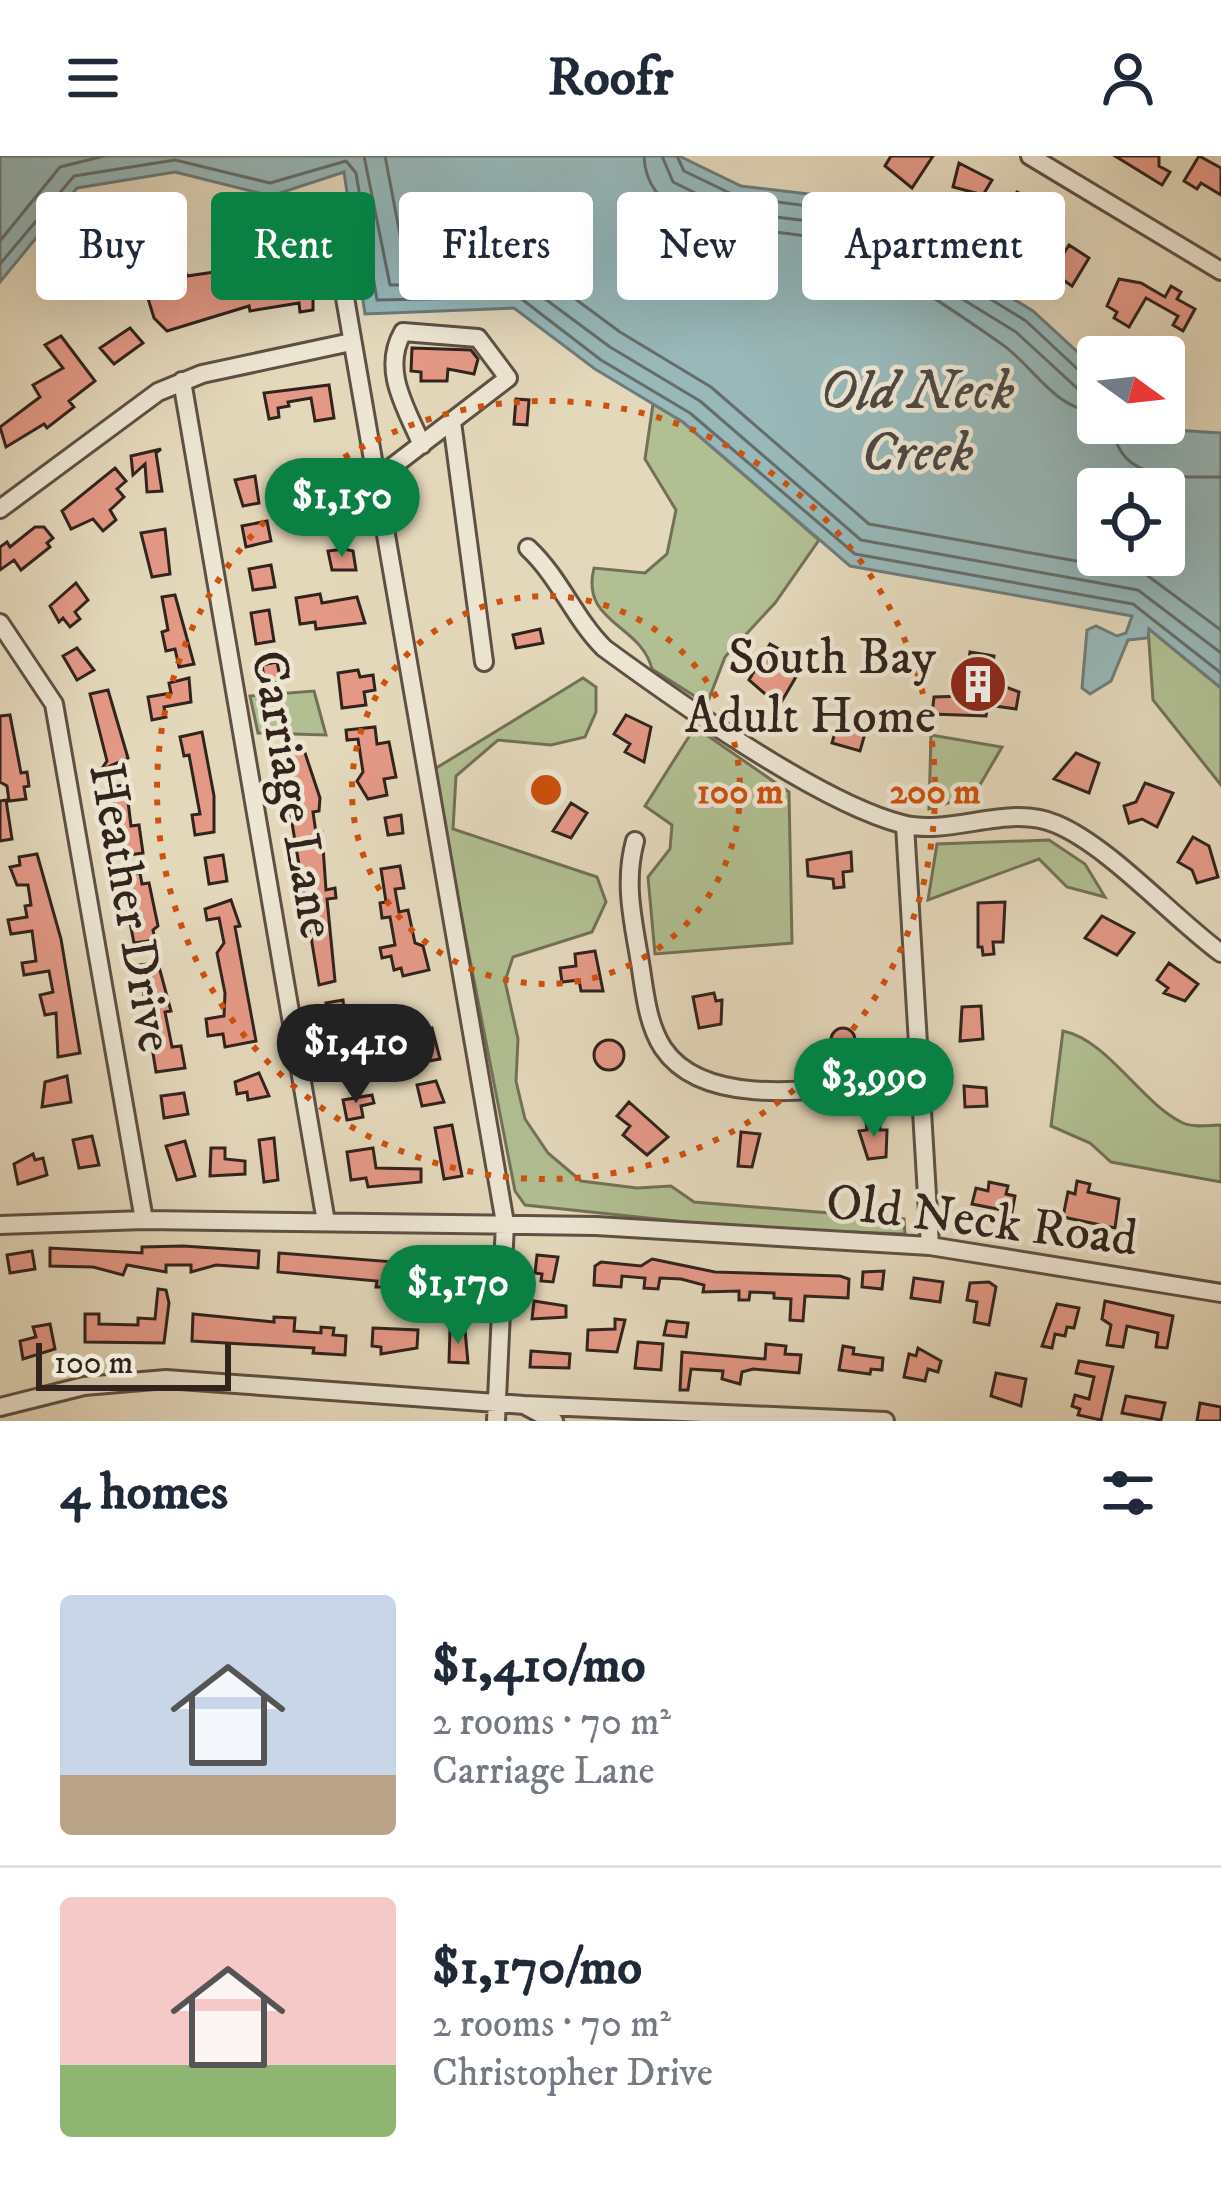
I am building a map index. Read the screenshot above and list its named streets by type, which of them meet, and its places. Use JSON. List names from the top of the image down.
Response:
{
  "streets": {
    "street": ["Carriage Lane", "Heather Drive", "Old Neck Road"]
  },
  "crossings": [
    ["Carriage Lane", "Old Neck Road"],
    ["Heather Drive", "Old Neck Road"]
  ],
  "water": ["Old Neck Creek"],
  "places": {
    "building": ["South Bay Adult Home"]
  },
  "scale_bar": "100 m",
  "north": "right",
  "page": {
    "header": "Roofr",
    "chip": [
      "Buy",
      "Rent",
      "Filters",
      "New",
      "Apartment"
    ],
    "price": [
      "$1,150",
      "$1,410",
      "$3,990",
      "$1,170"
    ],
    "scale": "100 m",
    "heading": "4 homes",
    "list": [
      {
        "name": "$1,410/mo",
        "note": "2 rooms · 70 m² · Carriage Lane"
      },
      {
        "name": "$1,170/mo",
        "note": "2 rooms · 70 m² · Christopher Drive"
      }
    ]
  },
  "rings": ["100 m", "200 m"]
}
